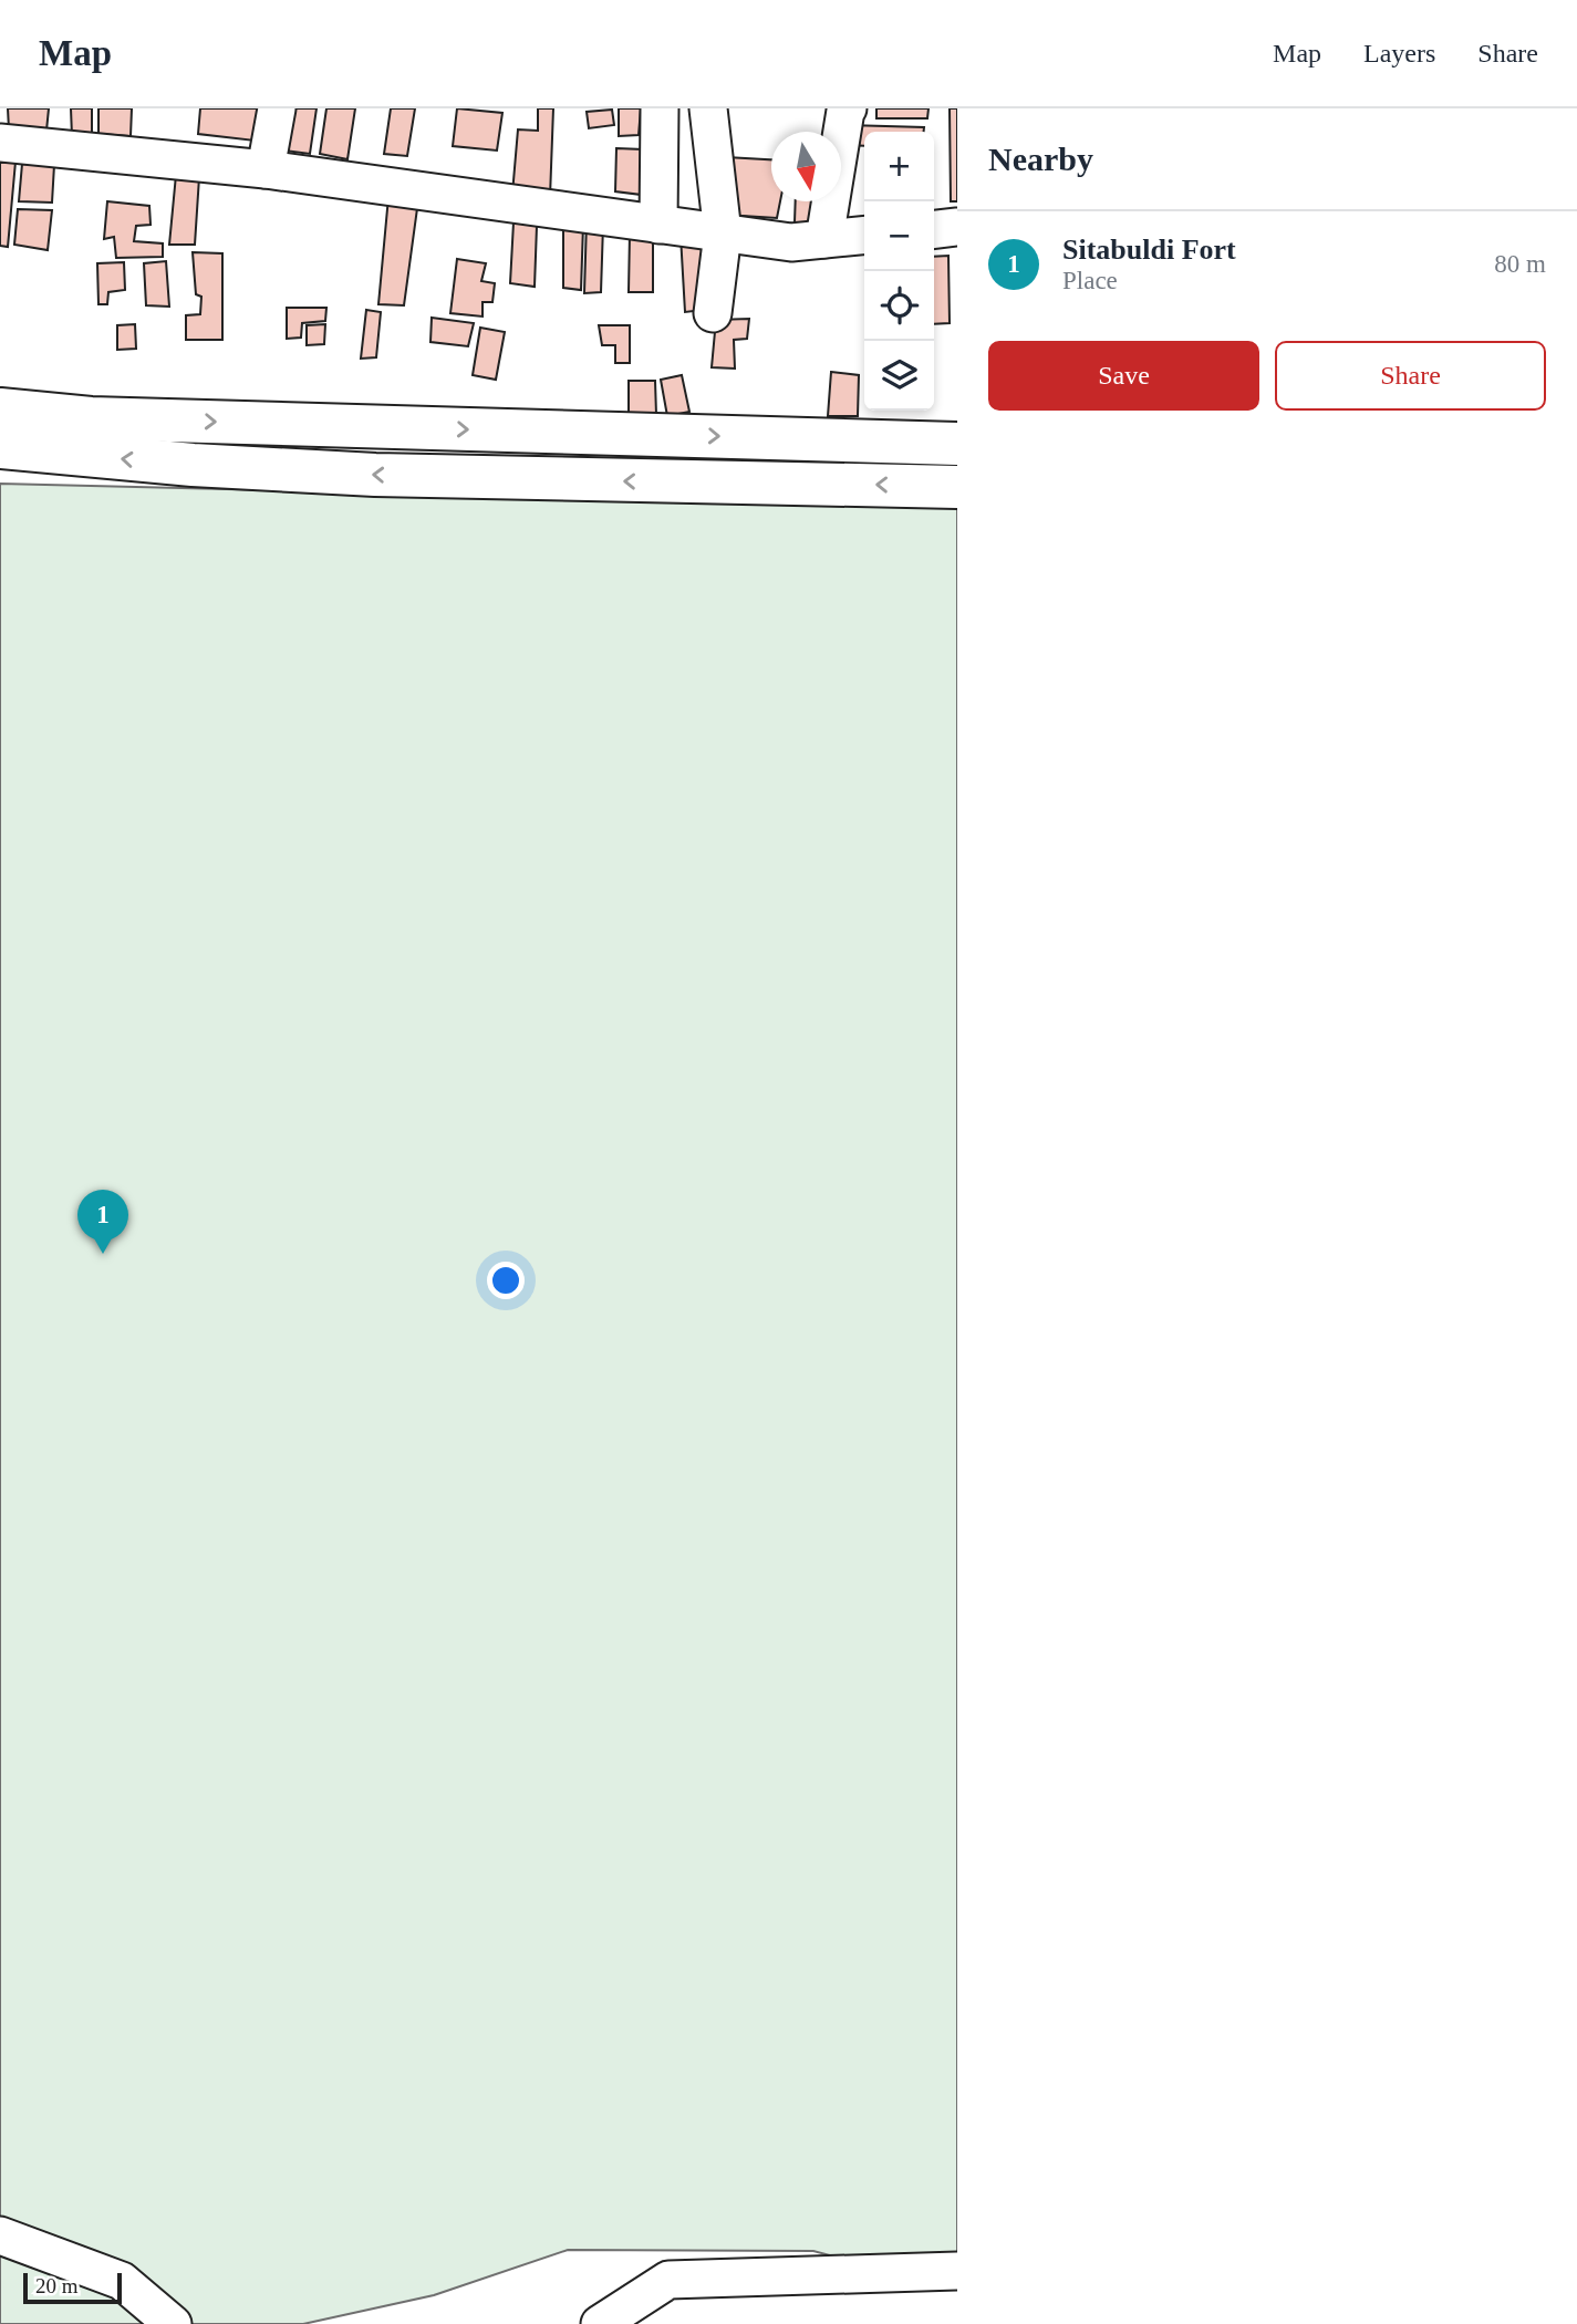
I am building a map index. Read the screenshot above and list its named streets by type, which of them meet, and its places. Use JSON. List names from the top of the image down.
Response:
{
  "scale_bar": "20 m",
  "north": "bottom",
  "page": {
    "header": "Map",
    "nav": ["Map", "Layers", "Share"],
    "heading": "Nearby",
    "map_buttons": ["+", "−"],
    "list": [
      {
        "mark": "1",
        "name": "Sitabuldi Fort",
        "note": "Place",
        "value": "80 m"
      }
    ],
    "buttons": ["Save", "Share"],
    "pins": "1",
    "scale": "20 m"
  }
}
